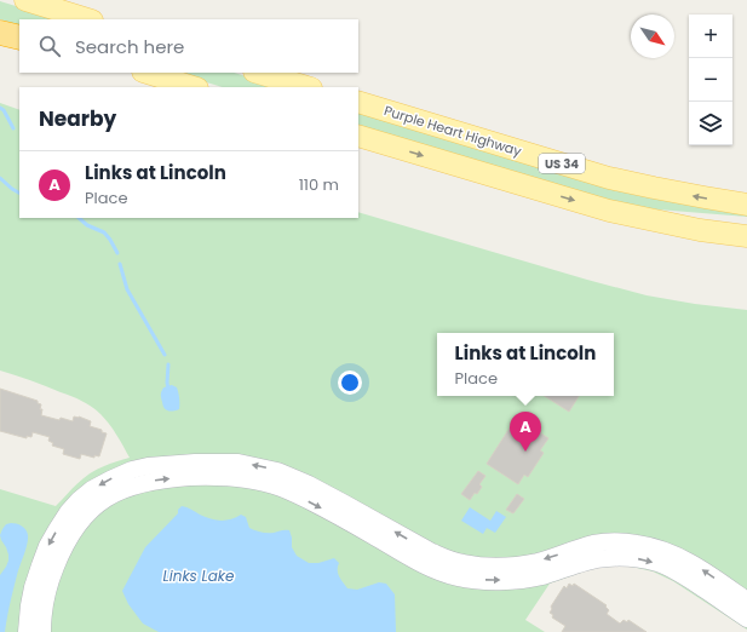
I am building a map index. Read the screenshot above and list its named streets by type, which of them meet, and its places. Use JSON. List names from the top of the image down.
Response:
{
  "streets": {
    "main road": ["Purple Heart Highway", "US 34"]
  },
  "water": ["Links Lake"],
  "north": "bottom right",
  "page": {
    "map_buttons": ["+", "−"],
    "search": "Search here",
    "heading": "Nearby",
    "list": [
      {
        "mark": "A",
        "name": "Links at Lincoln",
        "note": "Place",
        "value": "110 m"
      }
    ],
    "popup": ["Links at Lincoln", "Place"],
    "pins": "A"
  }
}
